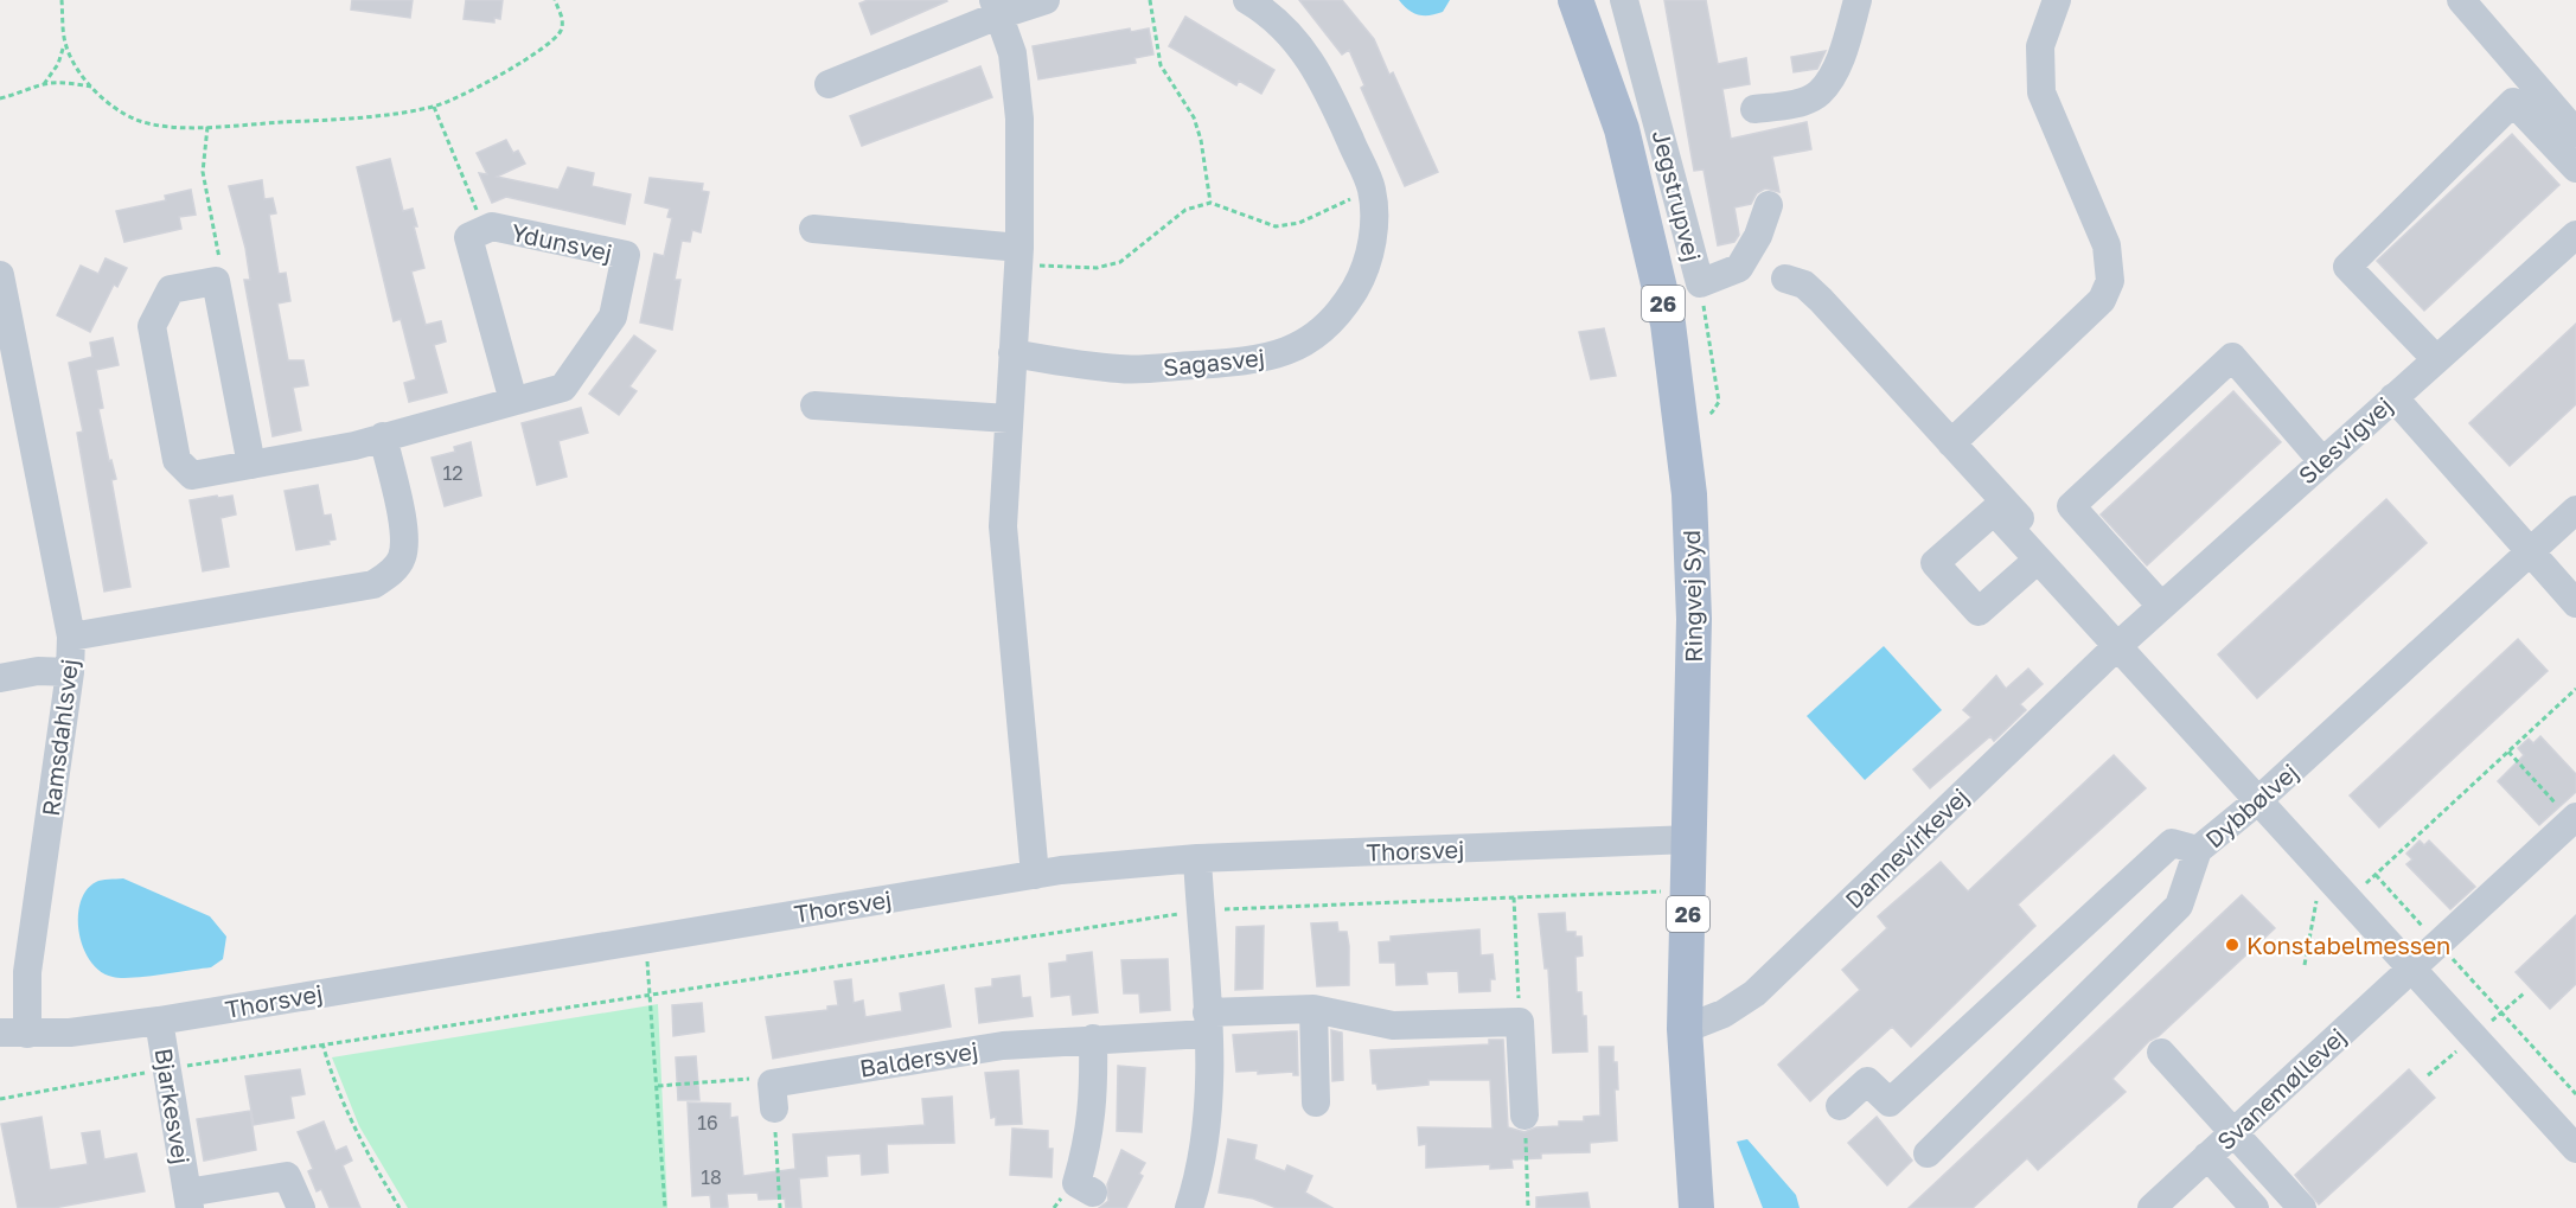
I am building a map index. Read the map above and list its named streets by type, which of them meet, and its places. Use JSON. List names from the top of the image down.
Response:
{
  "streets": {
    "main road": ["26", "Ringvej Syd"],
    "street": [
      "Jegstrupvej",
      "Ydunsvej",
      "Sagasvej",
      "Slesvigvej",
      "Ramsdahlsvej",
      "Dybbølvej",
      "Dannevirkevej",
      "Thorsvej",
      "Baldersvej",
      "Svanemøllevej",
      "Bjarkesvej"
    ]
  },
  "crossings": [
    ["Slesvigvej", "Dannevirkevej"],
    ["Ringvej Syd", "Dannevirkevej"],
    ["Ringvej Syd", "Thorsvej"],
    ["Ramsdahlsvej", "Thorsvej"],
    ["Thorsvej", "Bjarkesvej"]
  ],
  "places": ["Konstabelmessen"],
  "house_numbers": ["12", "16", "18"]
}
